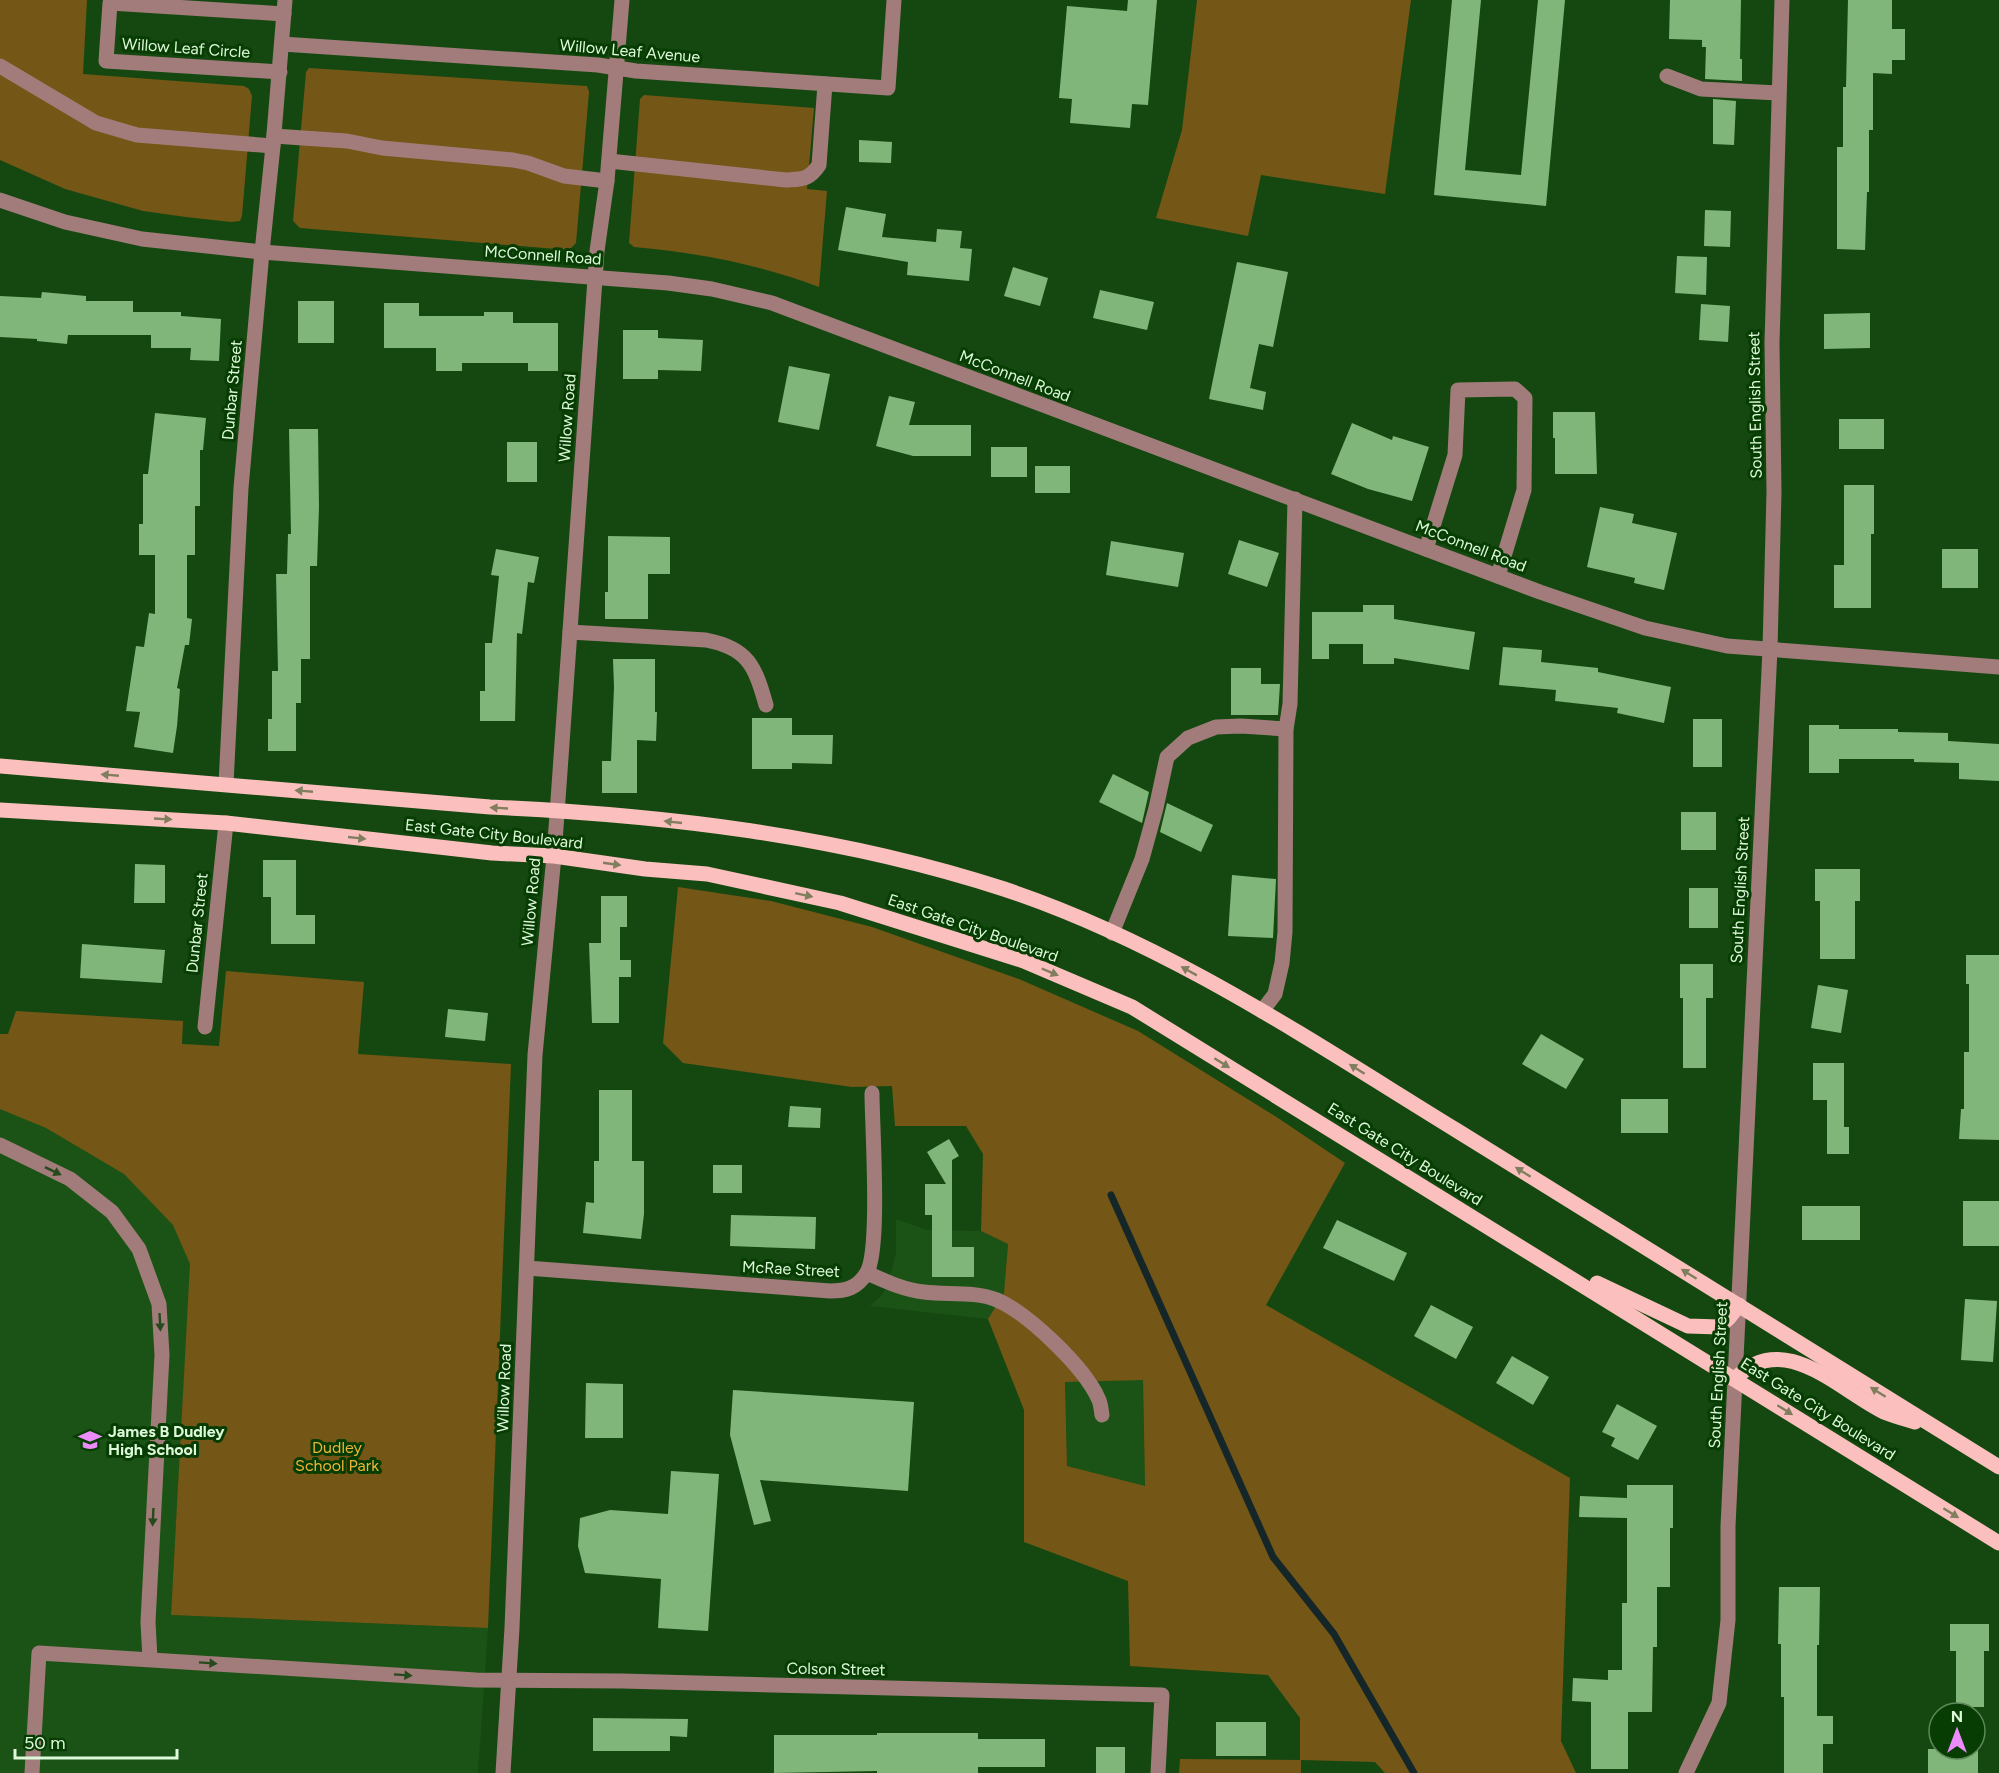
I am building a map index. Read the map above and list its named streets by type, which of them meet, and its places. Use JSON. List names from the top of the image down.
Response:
{
  "streets": {
    "main road": ["East Gate City Boulevard"],
    "street": [
      "Willow Leaf Circle",
      "Willow Leaf Avenue",
      "McConnell Road",
      "Dunbar Street",
      "South English Street",
      "Willow Road",
      "McRae Street",
      "Colson Street"
    ]
  },
  "crossings": [
    ["Willow Leaf Circle", "Dunbar Street"],
    ["Willow Leaf Avenue", "Dunbar Street"],
    ["Willow Leaf Avenue", "Willow Road"],
    ["McConnell Road", "Dunbar Street"],
    ["McConnell Road", "South English Street"],
    ["McConnell Road", "Willow Road"],
    ["Dunbar Street", "East Gate City Boulevard"],
    ["South English Street", "East Gate City Boulevard"],
    ["Willow Road", "East Gate City Boulevard"],
    ["Willow Road", "McRae Street"],
    ["Willow Road", "Colson Street"]
  ],
  "parks": ["Dudley School Park"],
  "places": {
    "school or university": ["James B Dudley High School"]
  },
  "scale_bar": "50 m",
  "north": "top"
}
